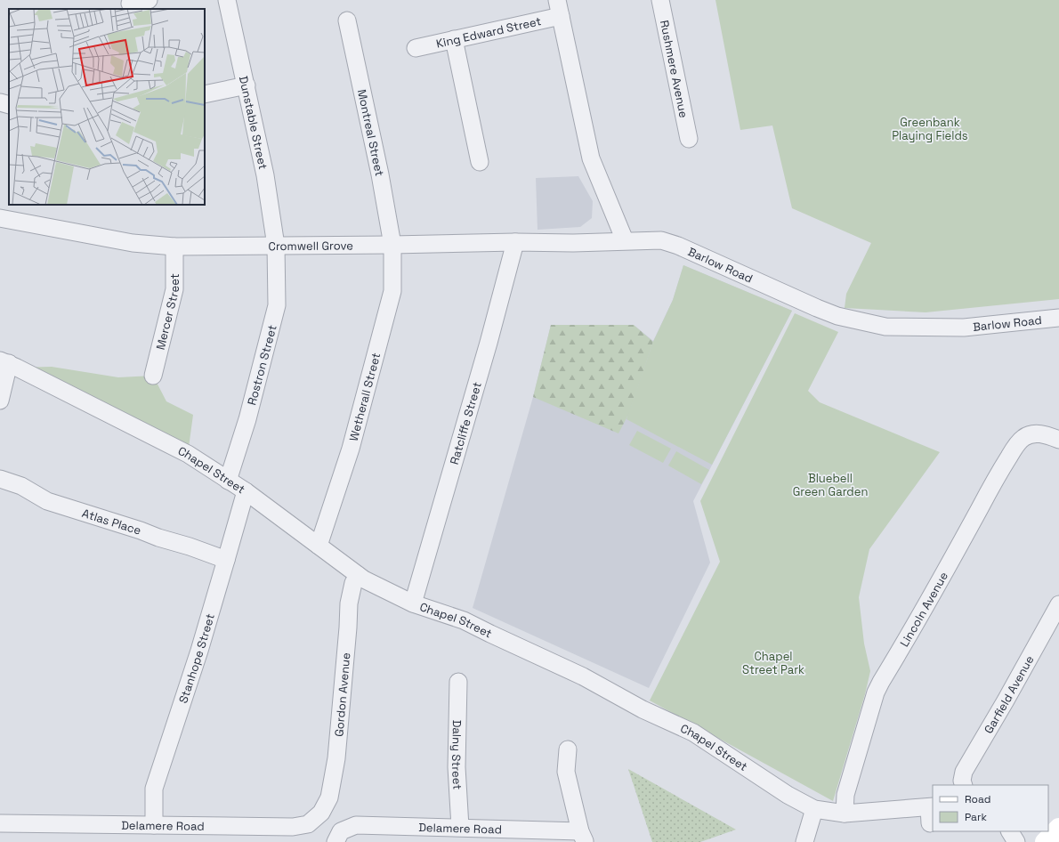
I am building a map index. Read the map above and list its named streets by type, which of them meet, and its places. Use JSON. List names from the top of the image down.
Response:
{
  "streets": {
    "street": [
      "King Edward Street",
      "Rushmere Avenue",
      "Dunstable Street",
      "Montreal Street",
      "Cromwell Grove",
      "Barlow Road",
      "Mercer Street",
      "Rostron Street",
      "Wetherall Street",
      "Ratcliffe Street",
      "Chapel Street",
      "Atlas Place",
      "Lincoln Avenue",
      "Stanhope Street",
      "Gordon Avenue",
      "Garfield Avenue",
      "Dalny Street",
      "Delamere Road"
    ]
  },
  "crossings": [
    ["Dunstable Street", "Cromwell Grove"],
    ["Dunstable Street", "Rostron Street"],
    ["Montreal Street", "Cromwell Grove"],
    ["Montreal Street", "Wetherall Street"],
    ["Cromwell Grove", "Barlow Road"],
    ["Cromwell Grove", "Mercer Street"],
    ["Cromwell Grove", "Rostron Street"],
    ["Cromwell Grove", "Wetherall Street"],
    ["Cromwell Grove", "Ratcliffe Street"],
    ["Rostron Street", "Chapel Street"],
    ["Wetherall Street", "Chapel Street"],
    ["Ratcliffe Street", "Chapel Street"],
    ["Chapel Street", "Lincoln Avenue"],
    ["Chapel Street", "Stanhope Street"],
    ["Chapel Street", "Gordon Avenue"],
    ["Atlas Place", "Stanhope Street"],
    ["Stanhope Street", "Delamere Road"],
    ["Gordon Avenue", "Delamere Road"],
    ["Dalny Street", "Delamere Road"]
  ],
  "parks": ["Greenbank Playing Fields", "Bluebell Green Garden", "Chapel Street Park"],
  "legend": ["Road", "Park"]
}
